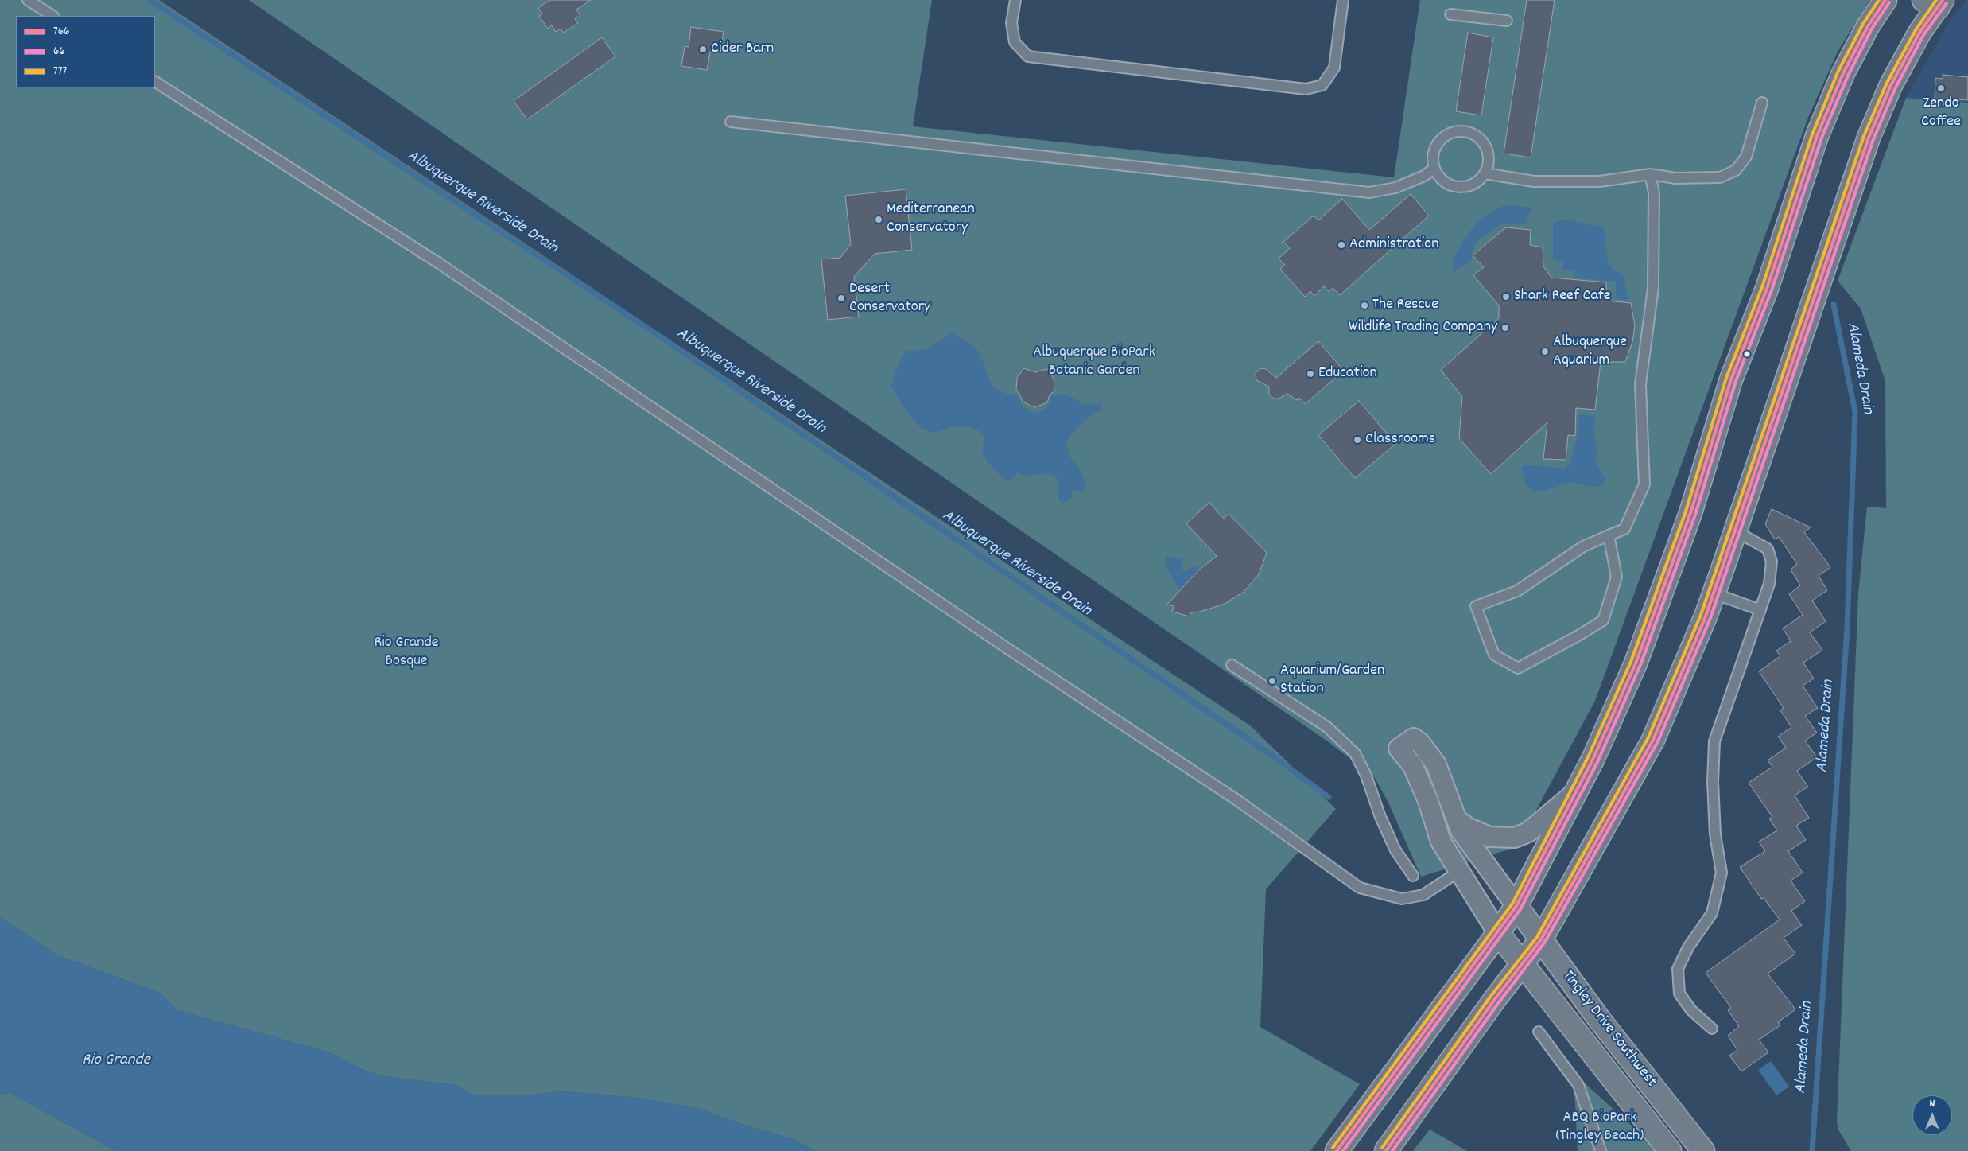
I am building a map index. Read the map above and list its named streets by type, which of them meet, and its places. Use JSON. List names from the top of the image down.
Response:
{
  "streets": {
    "main road": ["Tingley Drive Southwest"]
  },
  "water": ["Albuquerque Riverside Drain", "Alameda Drain", "Rio Grande"],
  "parks": ["Albuquerque BioPark Botanic Garden", "Rio Grande Bosque", "ABQ BioPark (Tingley Beach)"],
  "places": [
    "Cider Barn",
    "Zendo Coffee",
    "Mediterranean Conservatory",
    "Administration",
    "Shark Reef Cafe",
    "Desert Conservatory",
    "The Rescue",
    "Wildlife Trading Company",
    "Albuquerque Aquarium",
    "Education",
    "Classrooms",
    "Aquarium/Garden Station"
  ],
  "lines": ["transit line 766", "transit line 777", "transit line 66"],
  "legend": ["766", "66", "777"],
  "north": "top"
}
